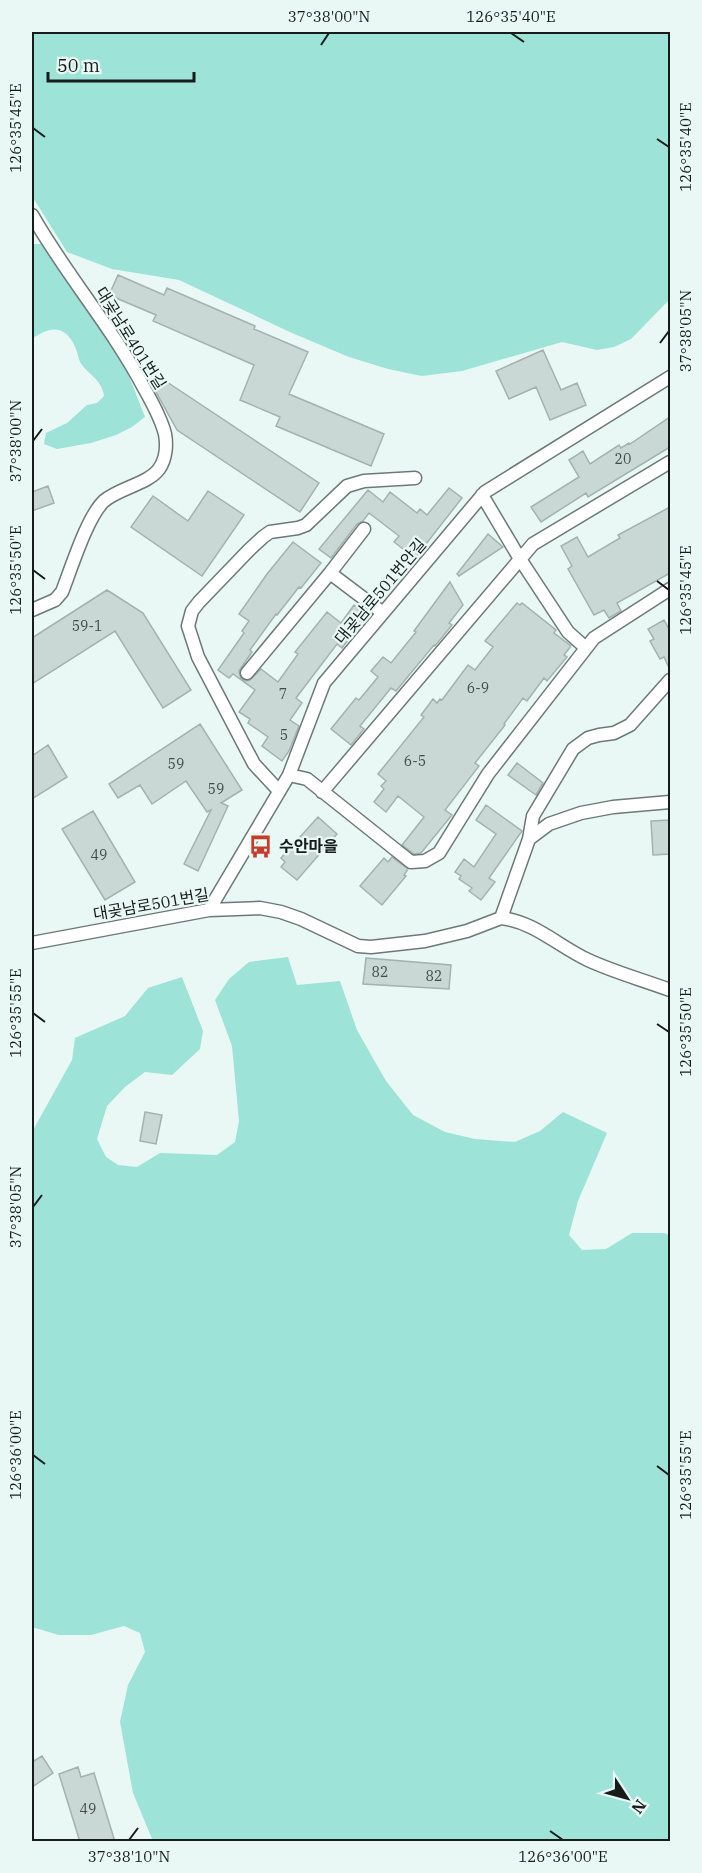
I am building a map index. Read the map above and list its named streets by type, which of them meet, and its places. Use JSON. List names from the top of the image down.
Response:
{
  "streets": {
    "lane": ["대곶남로401번길", "대곶남로501번안길", "대곶남로501번길"]
  },
  "crossings": [
    ["대곶남로501번안길", "대곶남로501번길"]
  ],
  "places": {
    "bus stop": ["수안마을"]
  },
  "house_numbers": [
    "20",
    "59-1",
    "6-9",
    "7",
    "5",
    "6-5",
    "59",
    "59",
    "49",
    "82",
    "82",
    "49"
  ],
  "scale_bar": "50 m",
  "north": "bottom right",
  "coordinates": [
    "37°38'00\"N",
    "126°35'40\"E",
    "126°35'45\"E",
    "37°38'05\"N",
    "126°35'50\"E",
    "126°35'55\"E",
    "126°36'00\"E",
    "37°38'10\"N"
  ]
}
